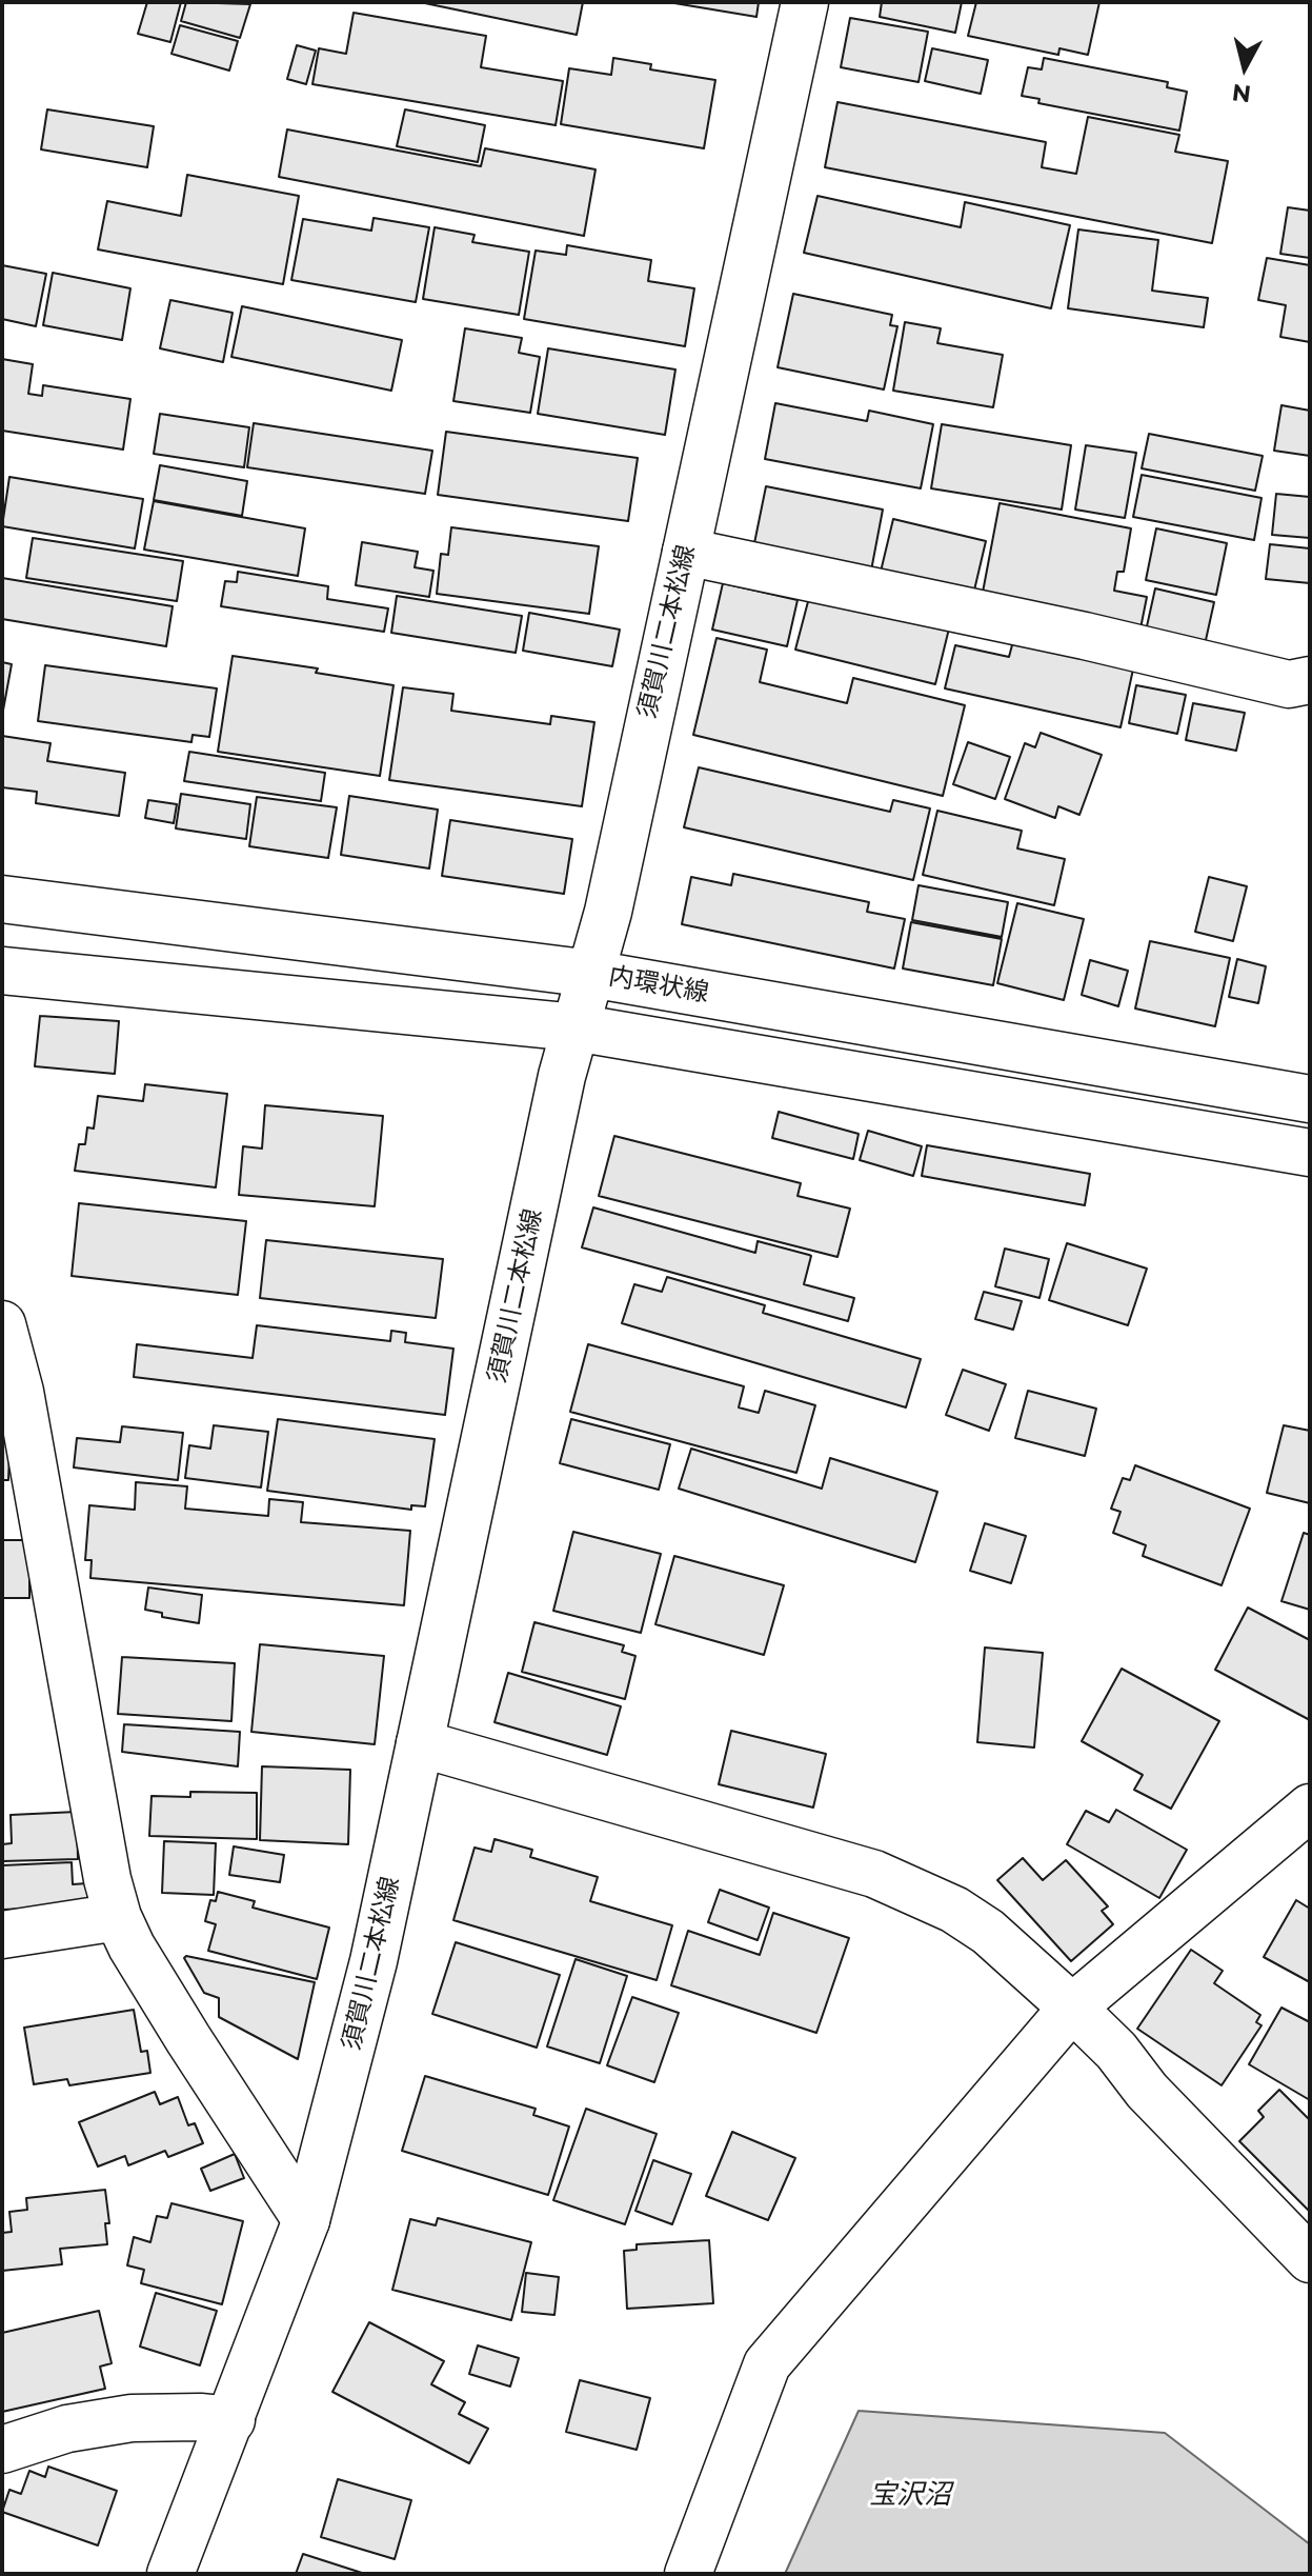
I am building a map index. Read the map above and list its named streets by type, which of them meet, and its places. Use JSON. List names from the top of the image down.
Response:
{
  "streets": {
    "street": ["須賀川二本松線", "内環状線"]
  },
  "crossings": [
    ["須賀川二本松線", "内環状線"]
  ],
  "water": ["宝沢沼"],
  "north": "bottom"
}
